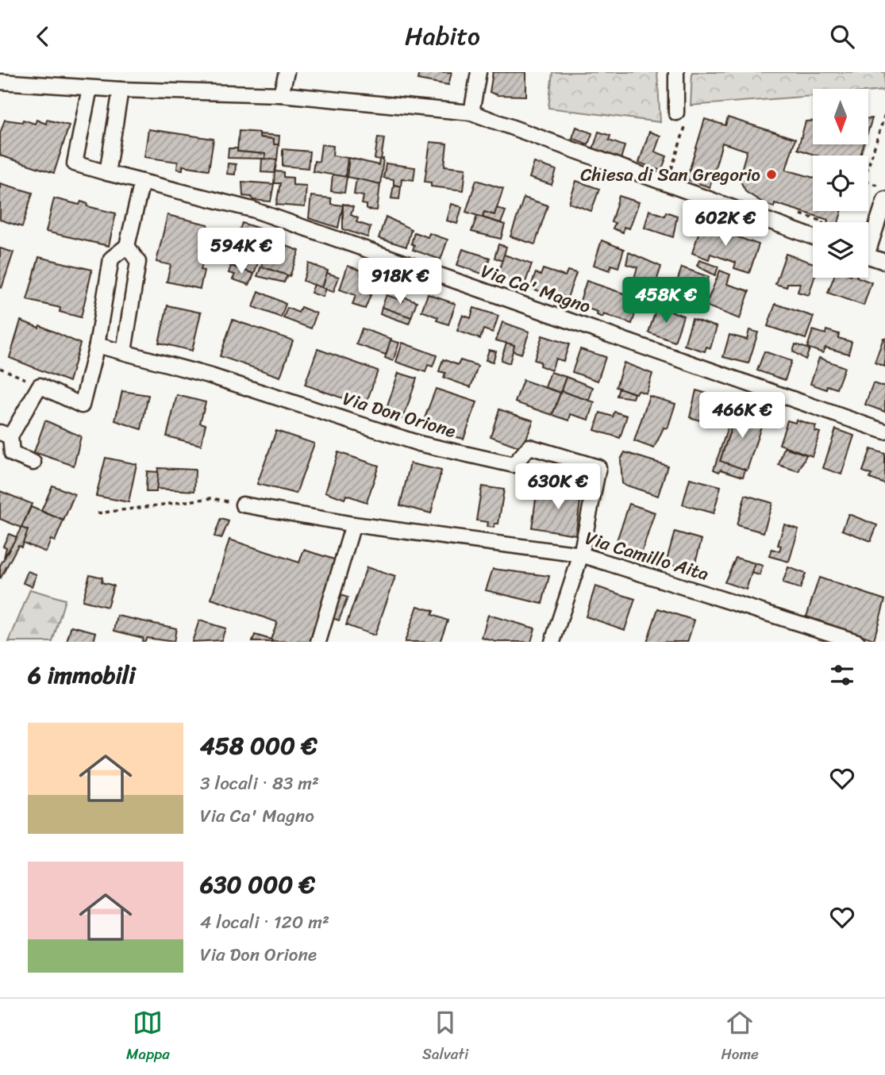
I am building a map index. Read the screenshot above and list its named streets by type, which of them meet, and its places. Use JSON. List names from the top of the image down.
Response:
{
  "streets": {
    "street": ["Via Ca' Magno", "Via Don Orione", "Via Camillo Aita"]
  },
  "crossings": [
    ["Via Don Orione", "Via Camillo Aita"]
  ],
  "places": ["Chiesa di San Gregorio"],
  "north": "bottom",
  "page": {
    "header": "Habito",
    "price": [
      "602K €",
      "594K €",
      "918K €",
      "458K €",
      "466K €",
      "630K €"
    ],
    "heading": "6 immobili",
    "list": [
      {
        "name": "458 000 €",
        "note": "3 locali · 83 m² · Via Ca' Magno"
      },
      {
        "name": "630 000 €",
        "note": "4 locali · 120 m² · Via Don Orione"
      }
    ],
    "tabs": ["Mappa", "Salvati", "Home"]
  }
}
